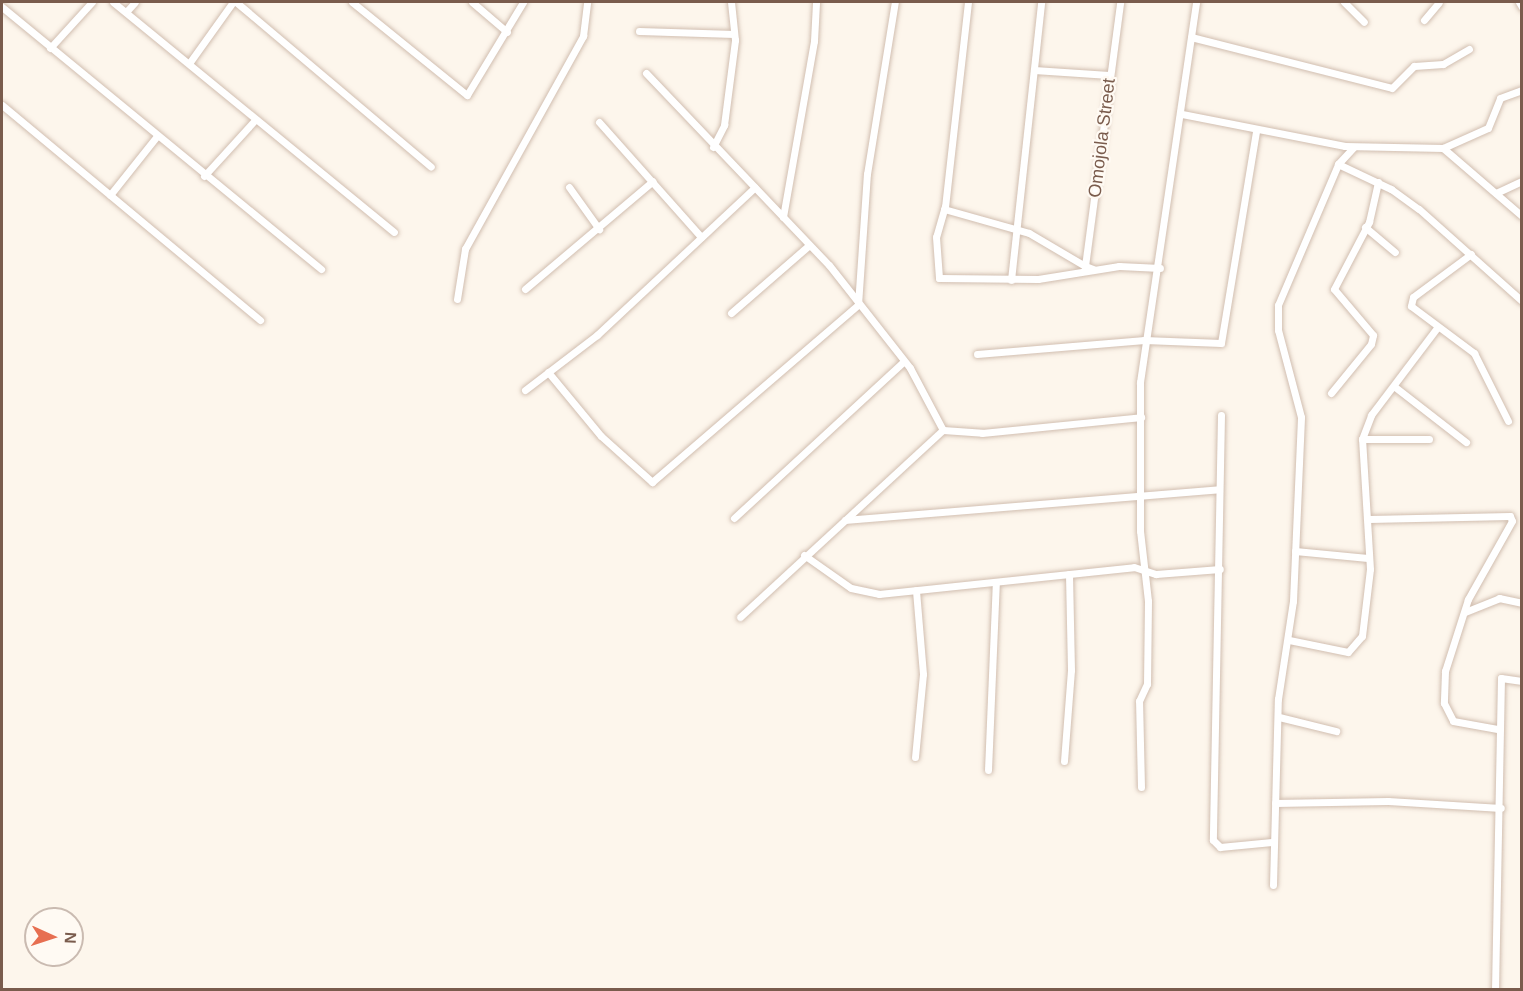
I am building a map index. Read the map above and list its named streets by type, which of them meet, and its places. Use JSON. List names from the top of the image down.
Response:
{
  "streets": {
    "street": ["Omojola Street"]
  },
  "north": "right"
}
